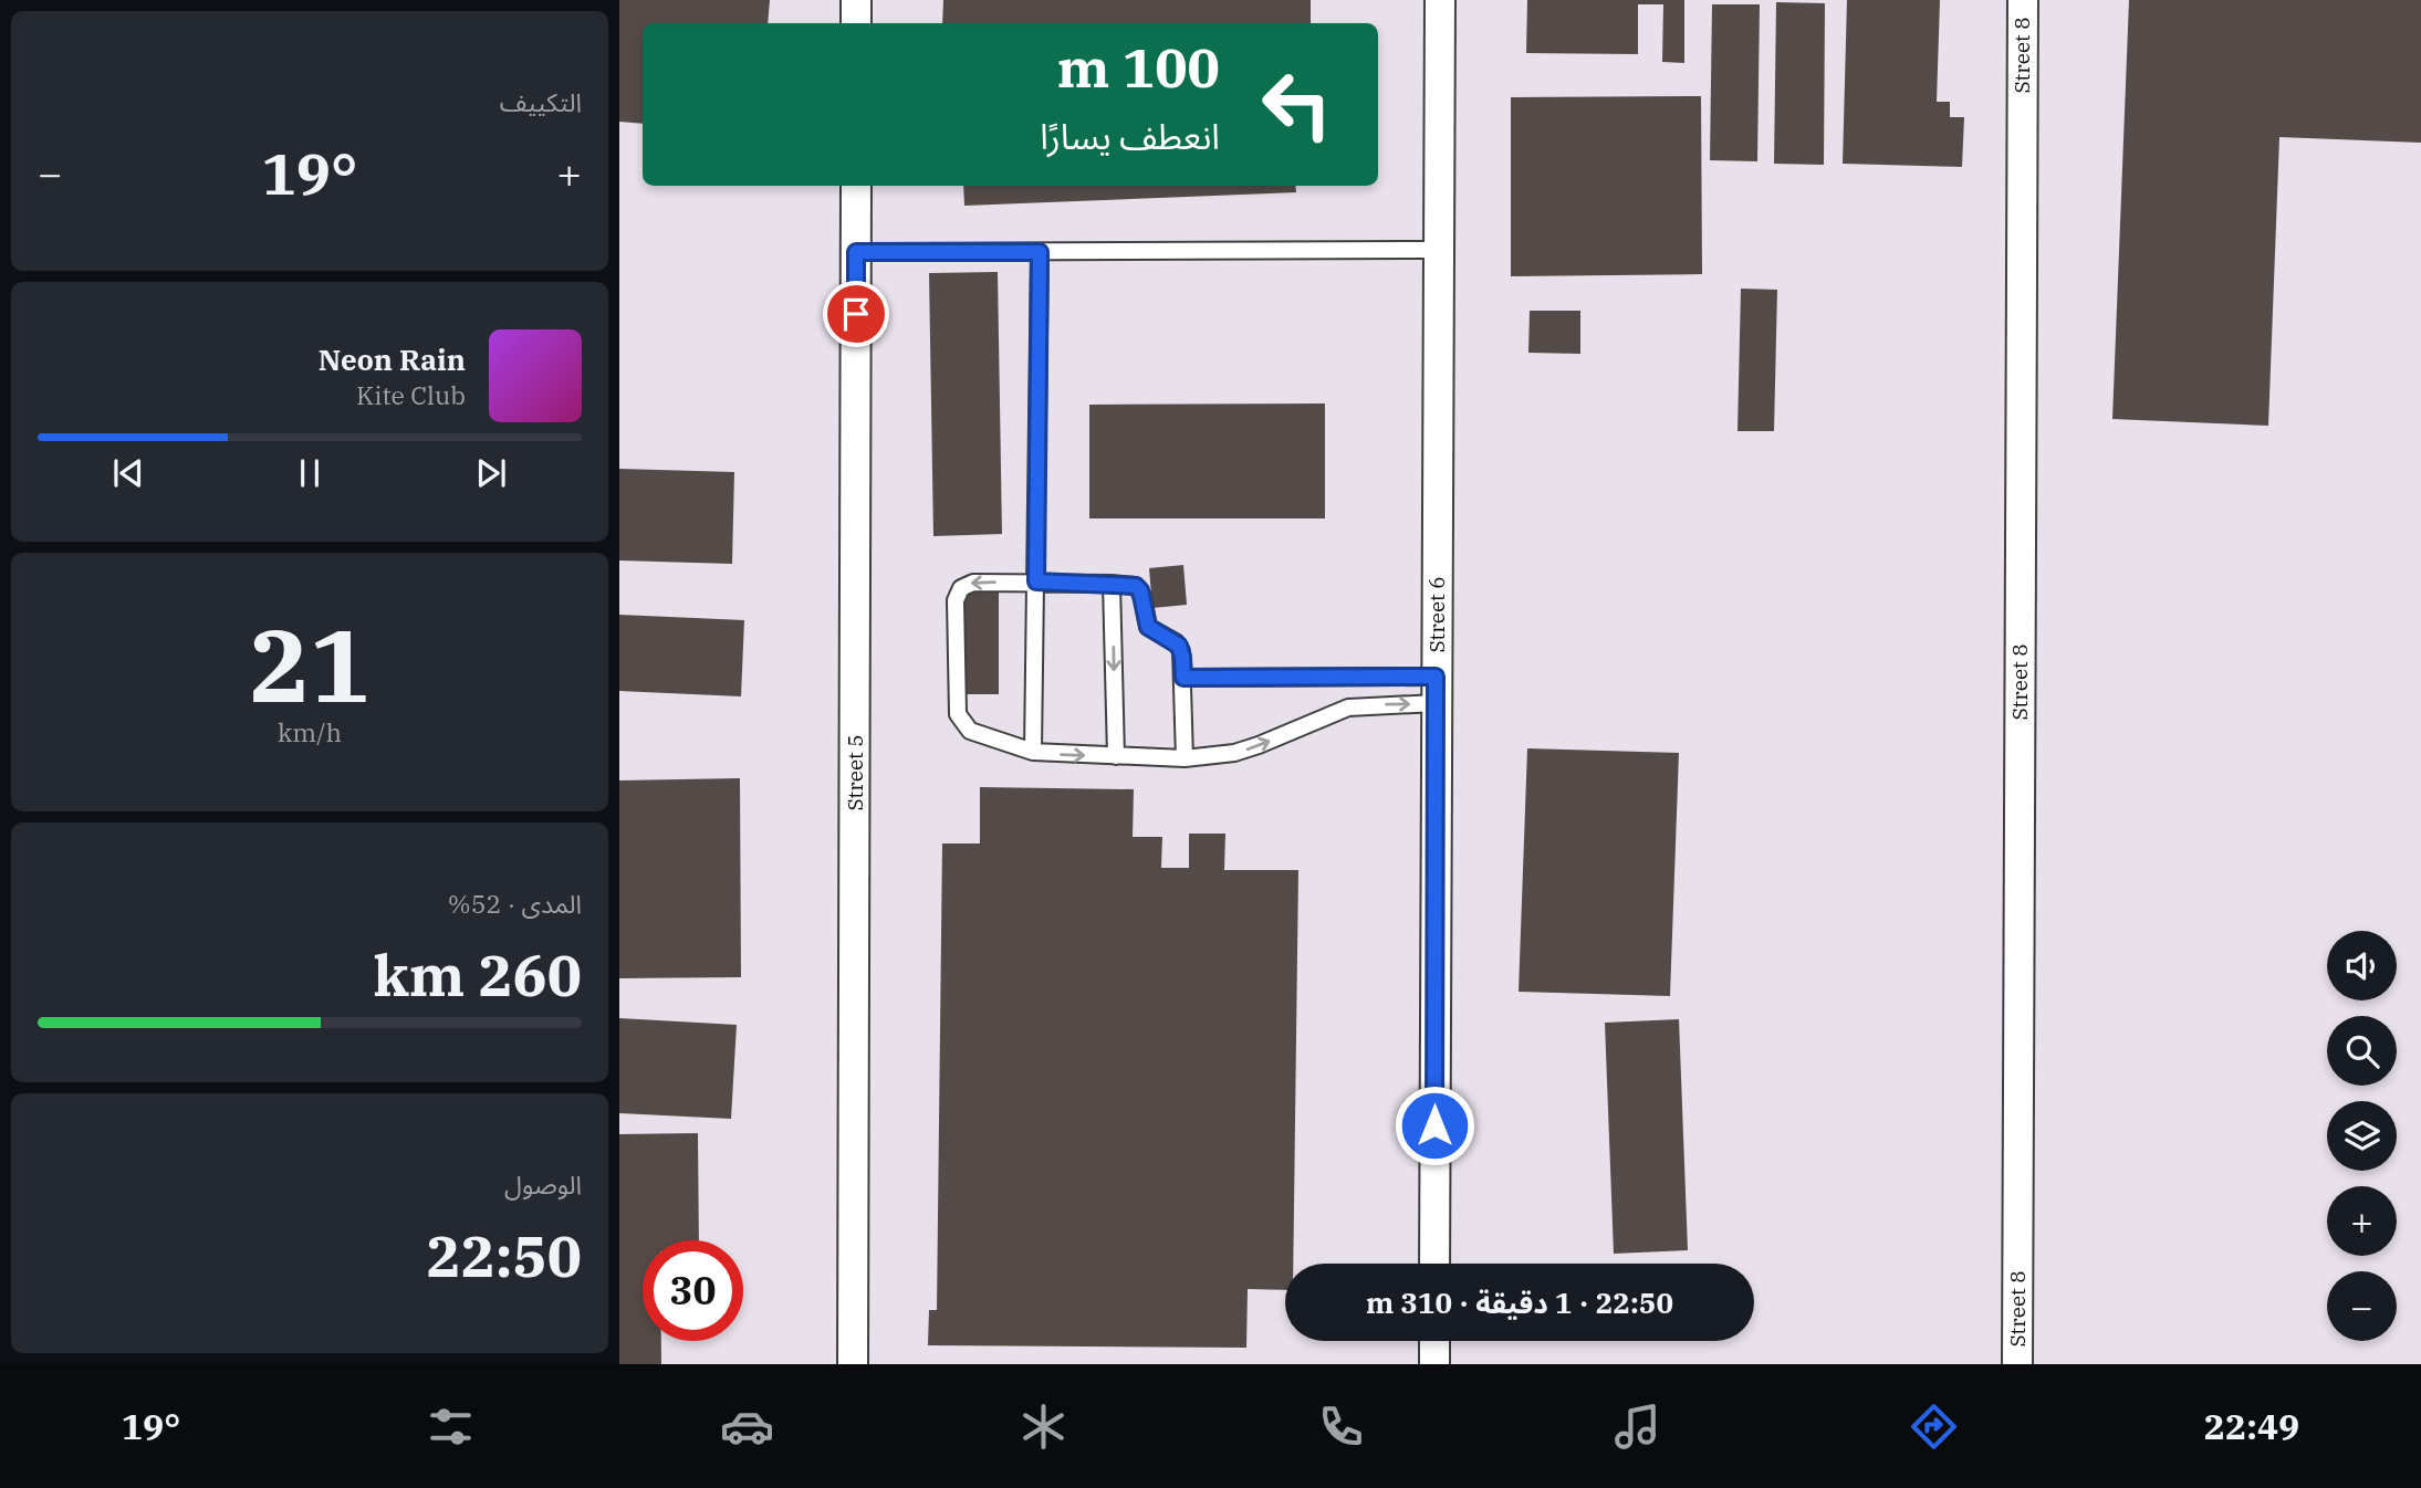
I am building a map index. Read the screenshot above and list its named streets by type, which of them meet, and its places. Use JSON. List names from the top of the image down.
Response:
{
  "streets": {
    "street": ["Street 8", "Street 6", "Street 5"]
  },
  "page": {
    "tile": [
      "التكييف",
      ["21", "km/h"],
      ["المدى · 52%", "260 km"],
      ["الوصول", "22:50"]
    ],
    "turn": ["100 m", "انعطف يسارًا"],
    "heat": ["−", "19°", "+"],
    "song": ["Neon Rain", "Kite Club"],
    "map_buttons": ["+", "−"],
    "limit": "30",
    "trip": "22:50 · 1 دقيقة · 310 m",
    "tabs": ["22:49", "19°"]
  }
}
